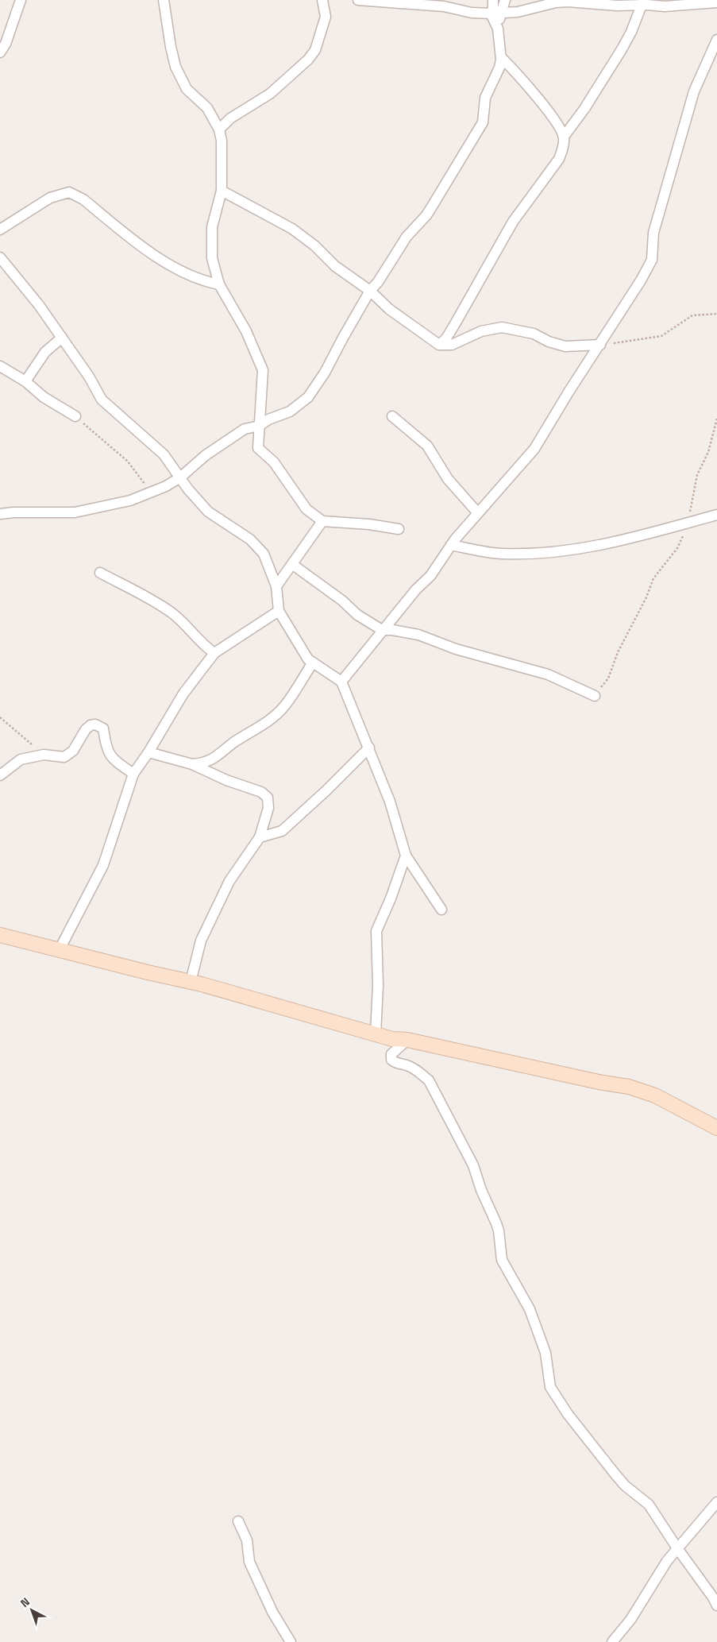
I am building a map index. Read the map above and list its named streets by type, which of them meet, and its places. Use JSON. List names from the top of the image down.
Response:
{
  "north": "top left"
}
